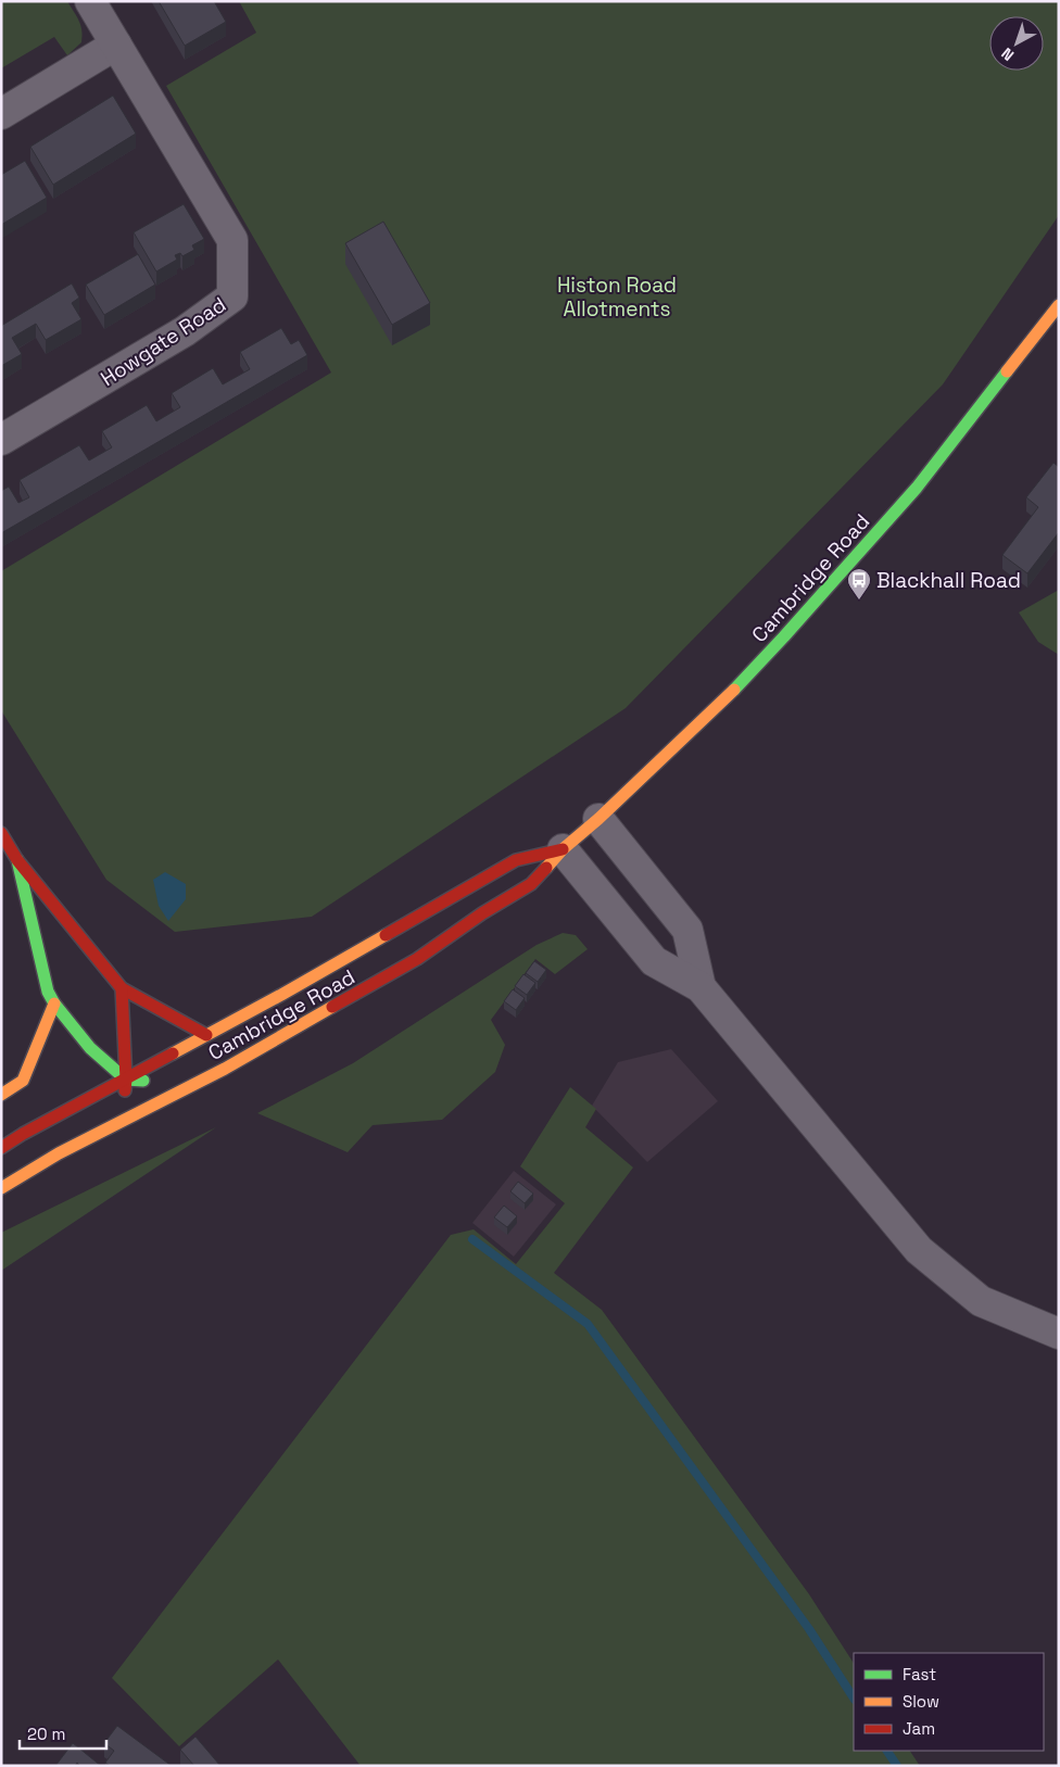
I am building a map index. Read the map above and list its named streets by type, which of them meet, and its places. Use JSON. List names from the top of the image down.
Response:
{
  "streets": {
    "main road": ["Cambridge Road"],
    "street": ["Howgate Road"]
  },
  "parks": ["Histon Road Allotments"],
  "places": {
    "bus stop": ["Blackhall Road"]
  },
  "legend": ["Fast", "Slow", "Jam"],
  "scale_bar": "20 m",
  "north": "bottom left"
}
